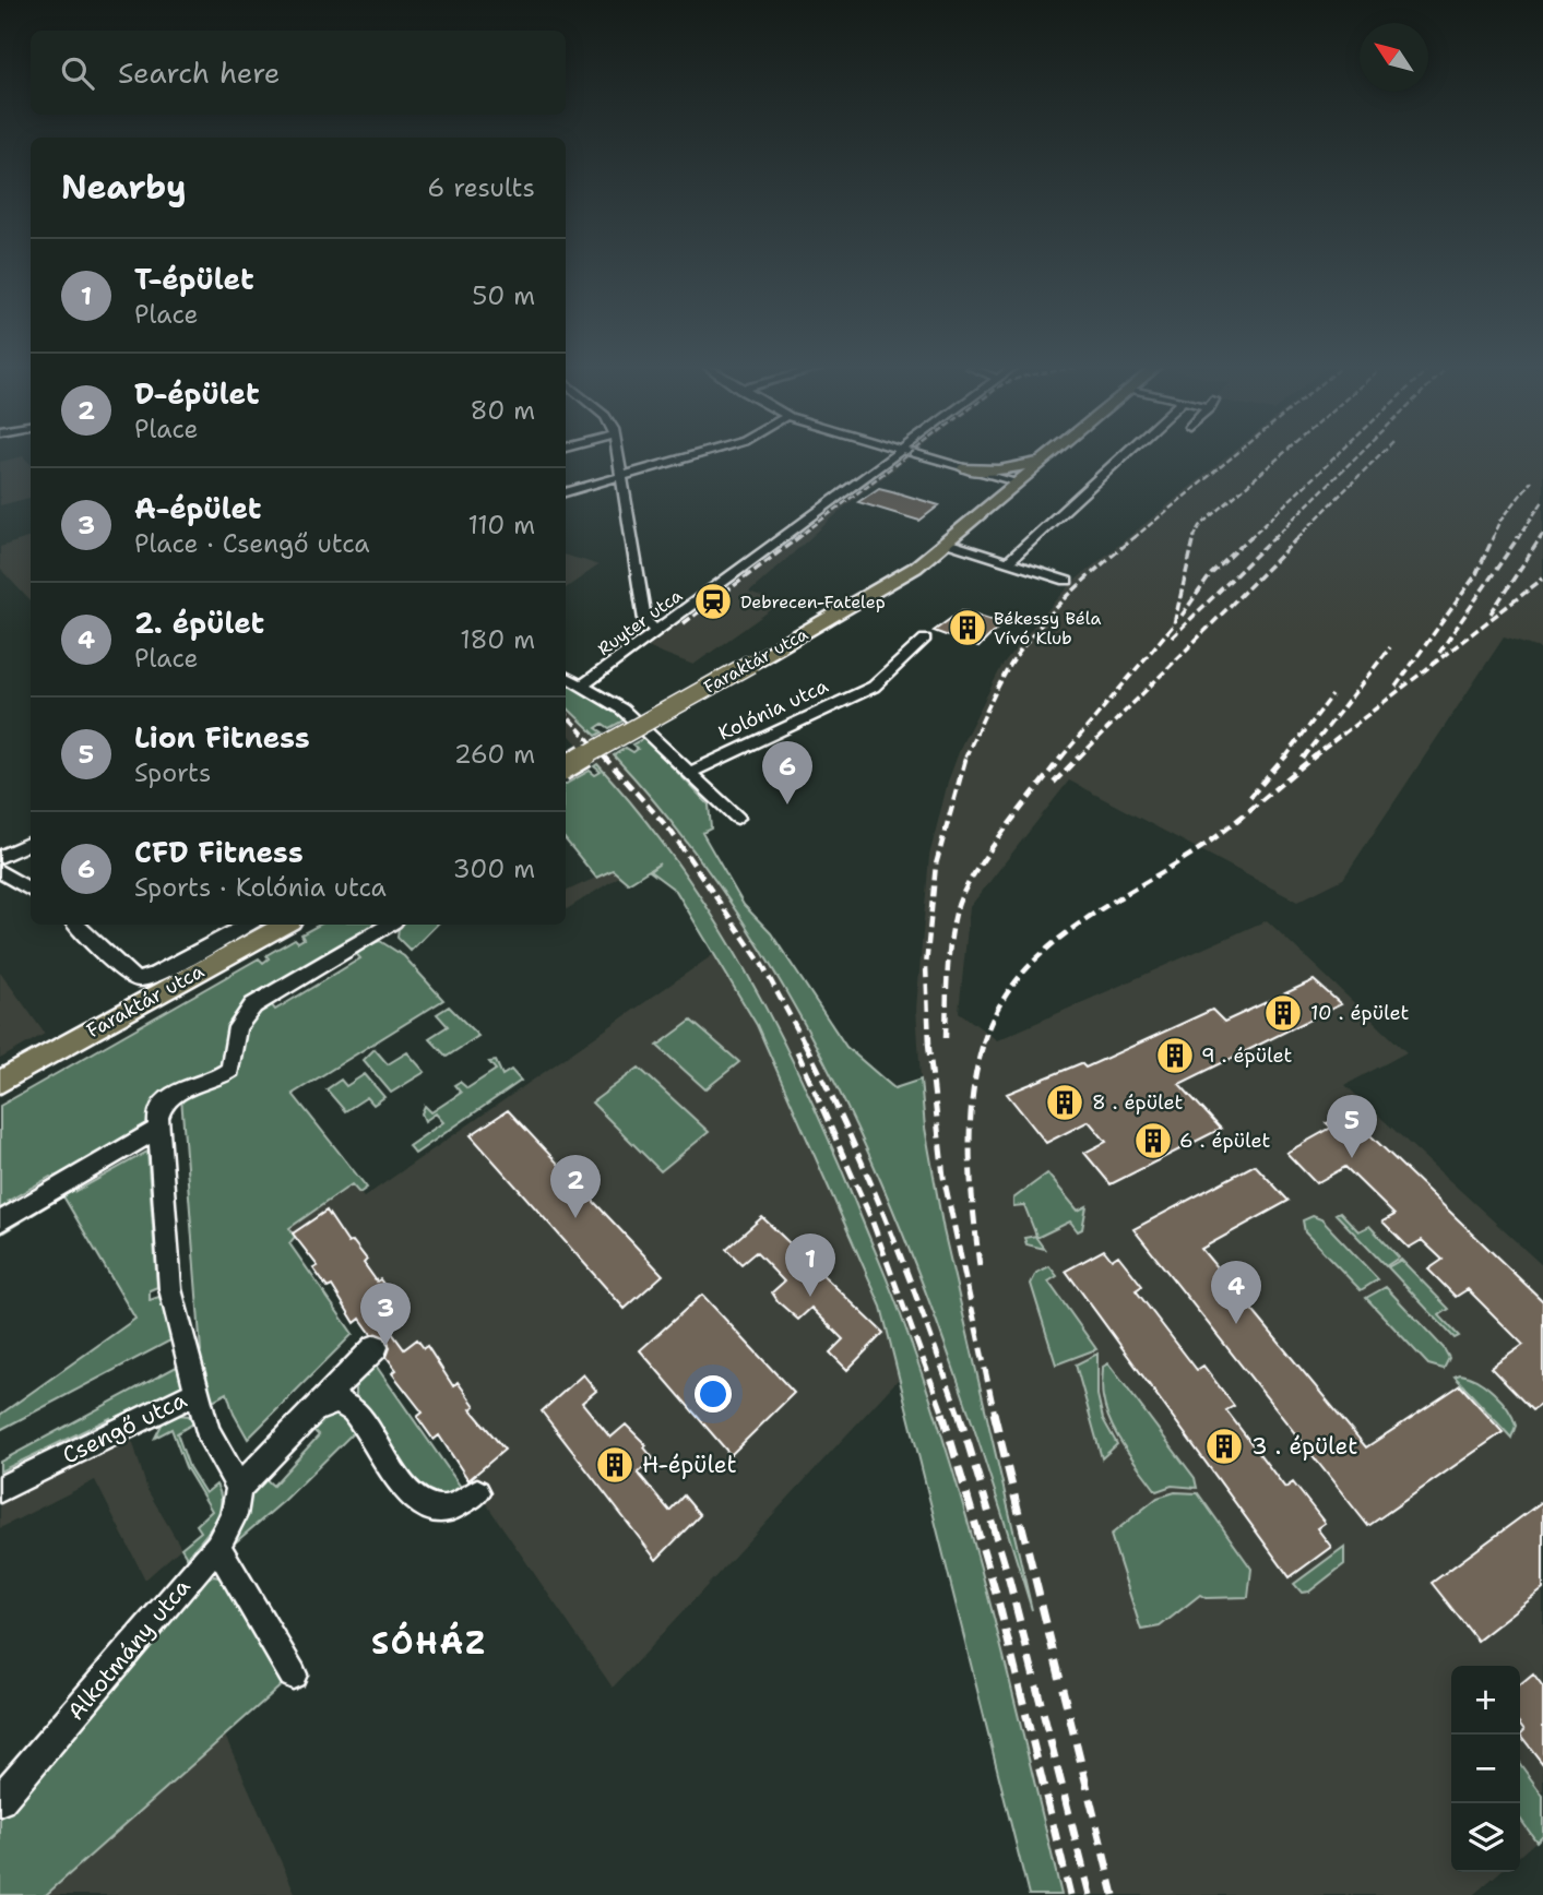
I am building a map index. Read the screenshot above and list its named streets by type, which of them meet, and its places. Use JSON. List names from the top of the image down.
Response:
{
  "streets": {
    "main road": ["Faraktár utca"],
    "street": [
      "Ruyter utca",
      "Kolónia utca",
      "Csengő utca",
      "Alkotmány utca"
    ]
  },
  "crossings": [
    ["Csengő utca", "Alkotmány utca"]
  ],
  "districts": ["SÓHÁZ"],
  "places": {
    "station": ["Debrecen-Fatelep"],
    "building": [
      "Békessy Béla Vívó Klub",
      "10 . épület",
      "9 . épület",
      "8 . épület",
      "6 . épület",
      "3 . épület",
      "H-épület"
    ]
  },
  "north": "top left",
  "page": {
    "search": "Search here",
    "heading": ["Nearby", "6 results"],
    "list": [
      {
        "mark": "1",
        "name": "T-épület",
        "note": "Place",
        "value": "50 m"
      },
      {
        "mark": "2",
        "name": "D-épület",
        "note": "Place",
        "value": "80 m"
      },
      {
        "mark": "3",
        "name": "A-épület",
        "note": "Place · Csengő utca",
        "value": "110 m"
      },
      {
        "mark": "4",
        "name": "2. épület",
        "note": "Place",
        "value": "180 m"
      },
      {
        "mark": "5",
        "name": "Lion Fitness",
        "note": "Sports",
        "value": "260 m"
      },
      {
        "mark": "6",
        "name": "CFD Fitness",
        "note": "Sports · Kolónia utca",
        "value": "300 m"
      }
    ],
    "pins": [
      "6",
      "5",
      "2",
      "1",
      "4",
      "3"
    ],
    "map_buttons": ["+", "−"]
  }
}
